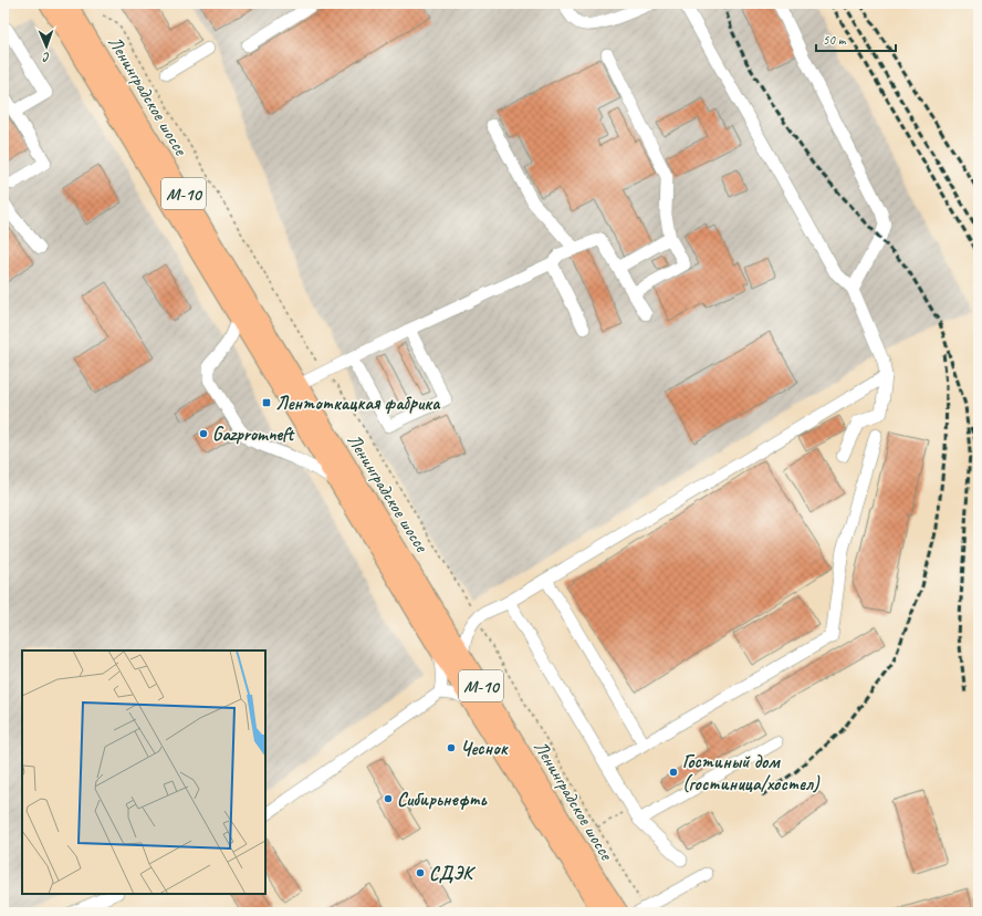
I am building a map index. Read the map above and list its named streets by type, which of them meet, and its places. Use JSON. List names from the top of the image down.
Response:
{
  "streets": {
    "highway": ["Ленинградское шоссе", "М-10"]
  },
  "places": {
    "transit": ["Лентоткацкая фабрика"],
    "other": [
      "Gazpromneft",
      "Чеснок",
      "Гостиный дом (гостиница/хостел)",
      "Сибирьнефть",
      "СДЭК"
    ]
  },
  "scale_bar": "50 m",
  "north": "bottom"
}
